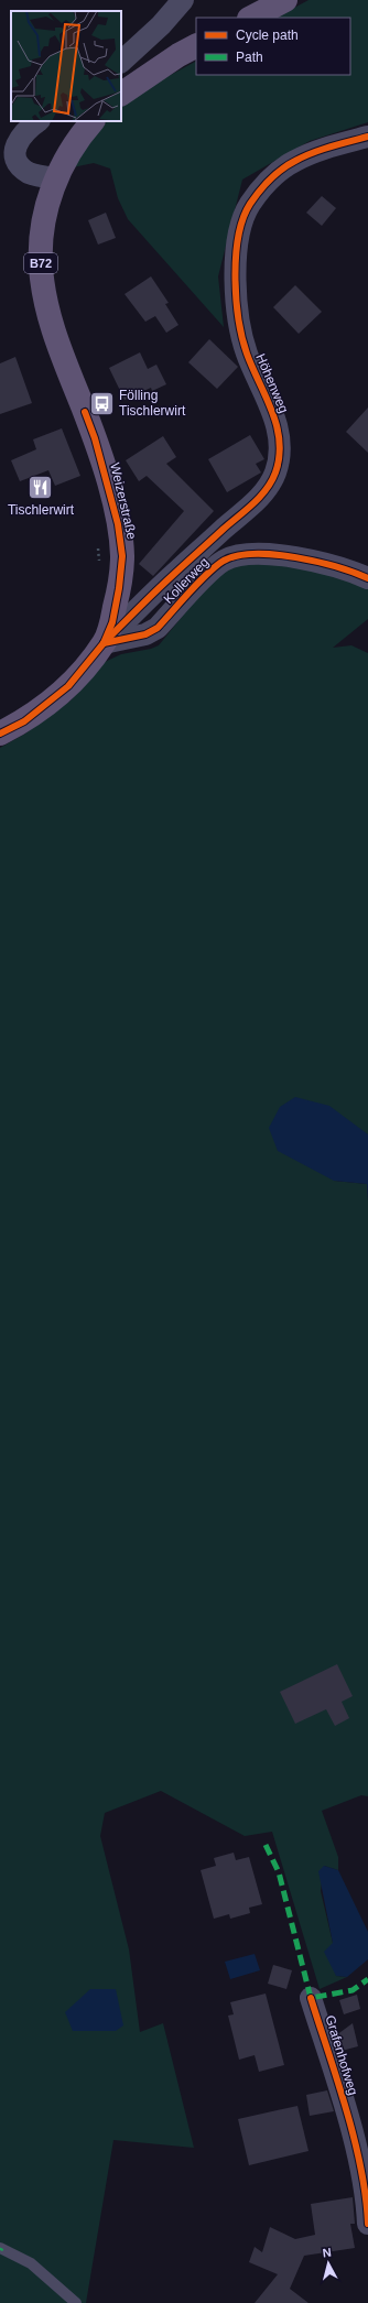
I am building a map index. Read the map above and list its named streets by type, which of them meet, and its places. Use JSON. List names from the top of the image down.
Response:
{
  "streets": {
    "main road": ["B72", "Weizerstraße"],
    "street": ["Höhenweg", "Kollerweg", "Grafenhofweg"]
  },
  "crossings": [
    ["Höhenweg", "Weizerstraße"],
    ["Höhenweg", "Kollerweg"],
    ["Weizerstraße", "Kollerweg"]
  ],
  "places": {
    "bus stop": ["Fölling Tischlerwirt"],
    "restaurant": ["Tischlerwirt"]
  },
  "legend": ["Cycle path", "Path"],
  "north": "top"
}
